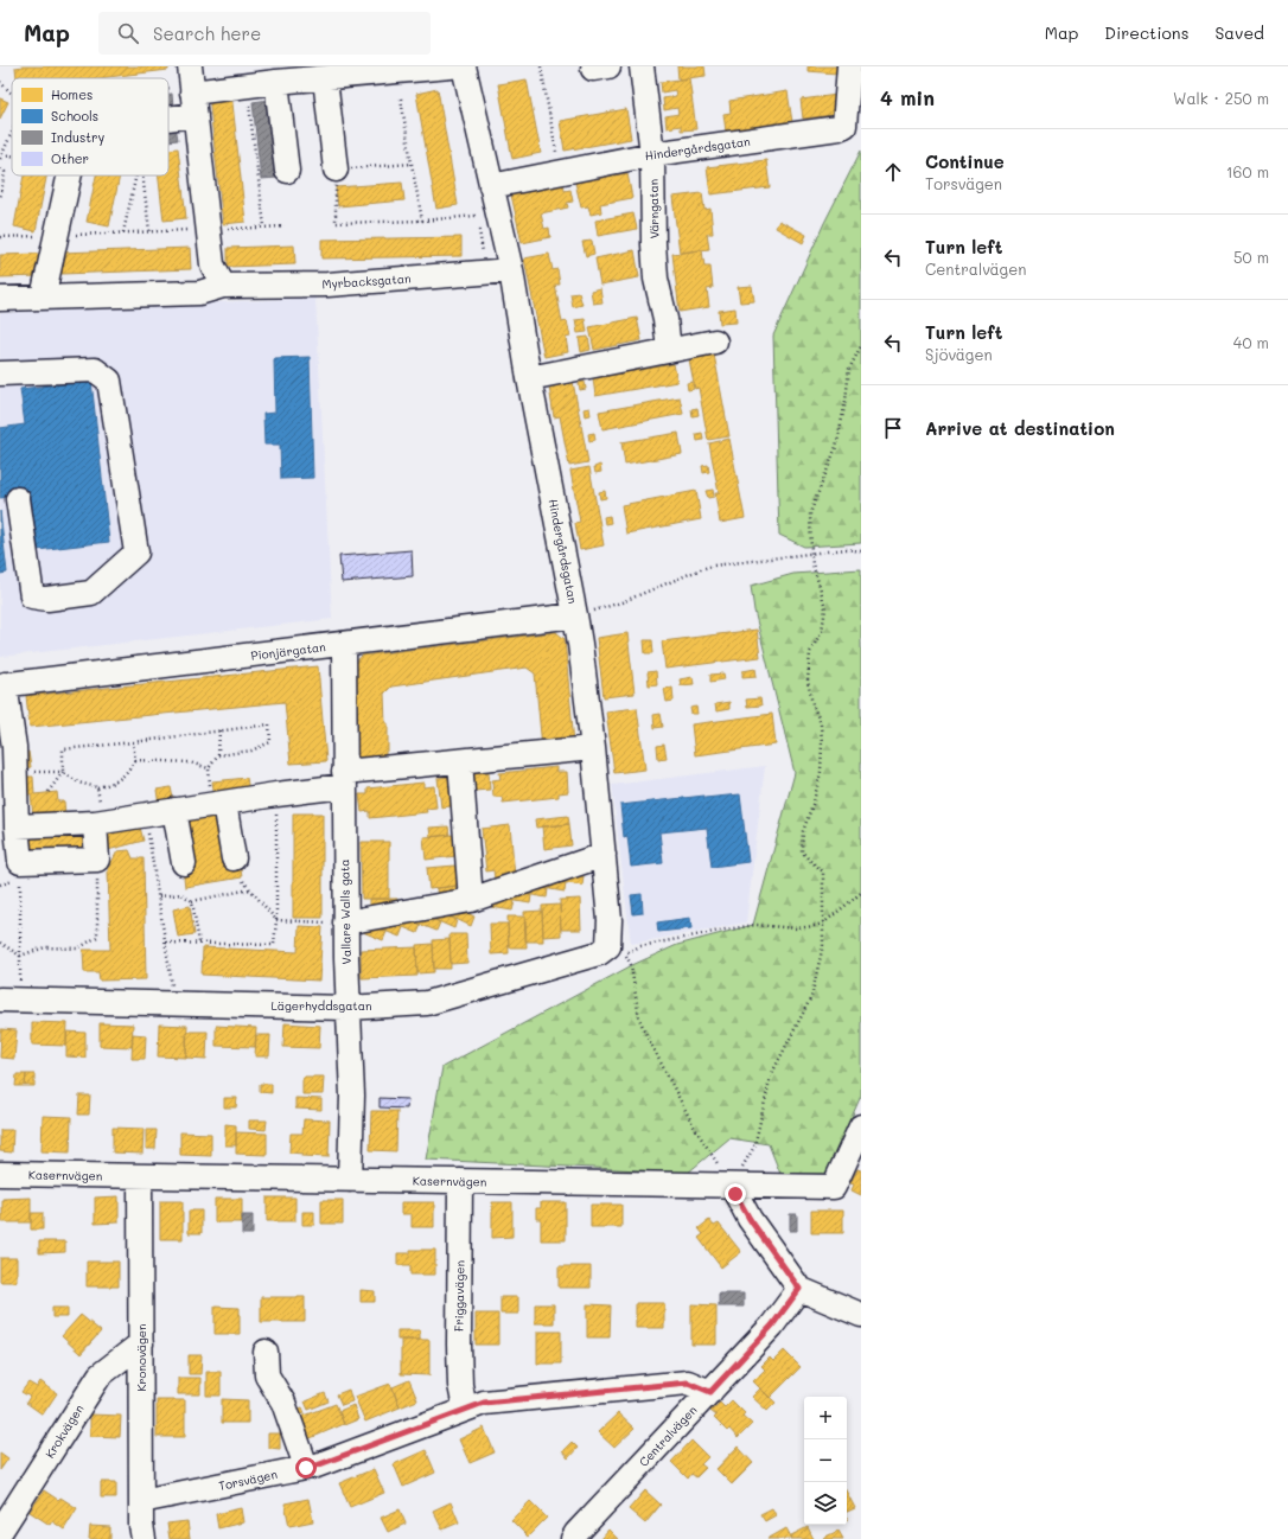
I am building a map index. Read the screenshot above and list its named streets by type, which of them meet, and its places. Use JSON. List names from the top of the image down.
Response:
{
  "streets": {
    "street": [
      "Hindergårdsgatan",
      "Värngatan",
      "Myrbacksgatan",
      "Pionjärgatan",
      "Vallare Walls gata",
      "Lägerhyddsgatan",
      "Kasernvägen",
      "Friggavägen",
      "Kronovägen",
      "Krokvägen",
      "Centralvägen",
      "Torsvägen"
    ]
  },
  "crossings": [
    ["Hindergårdsgatan", "Värngatan"],
    ["Hindergårdsgatan", "Myrbacksgatan"],
    ["Hindergårdsgatan", "Pionjärgatan"],
    ["Hindergårdsgatan", "Lägerhyddsgatan"],
    ["Pionjärgatan", "Vallare Walls gata"],
    ["Vallare Walls gata", "Lägerhyddsgatan"],
    ["Vallare Walls gata", "Kasernvägen"],
    ["Kasernvägen", "Friggavägen"],
    ["Kasernvägen", "Kronovägen"],
    ["Friggavägen", "Torsvägen"],
    ["Kronovägen", "Krokvägen"],
    ["Kronovägen", "Torsvägen"],
    ["Centralvägen", "Torsvägen"]
  ],
  "legend": [
    "Homes",
    "Schools",
    "Industry",
    "Other"
  ],
  "page": {
    "header": "Map",
    "search": "Search here",
    "nav": ["Map", "Directions", "Saved"],
    "heading": ["4 min", "Walk · 250 m"],
    "list": [
      ["Continue", "Torsvägen", "160 m"],
      ["Turn left", "Centralvägen", "50 m"],
      ["Turn left", "Sjövägen", "40 m"],
      "Arrive at destination"
    ],
    "map_buttons": ["+", "−"]
  }
}
